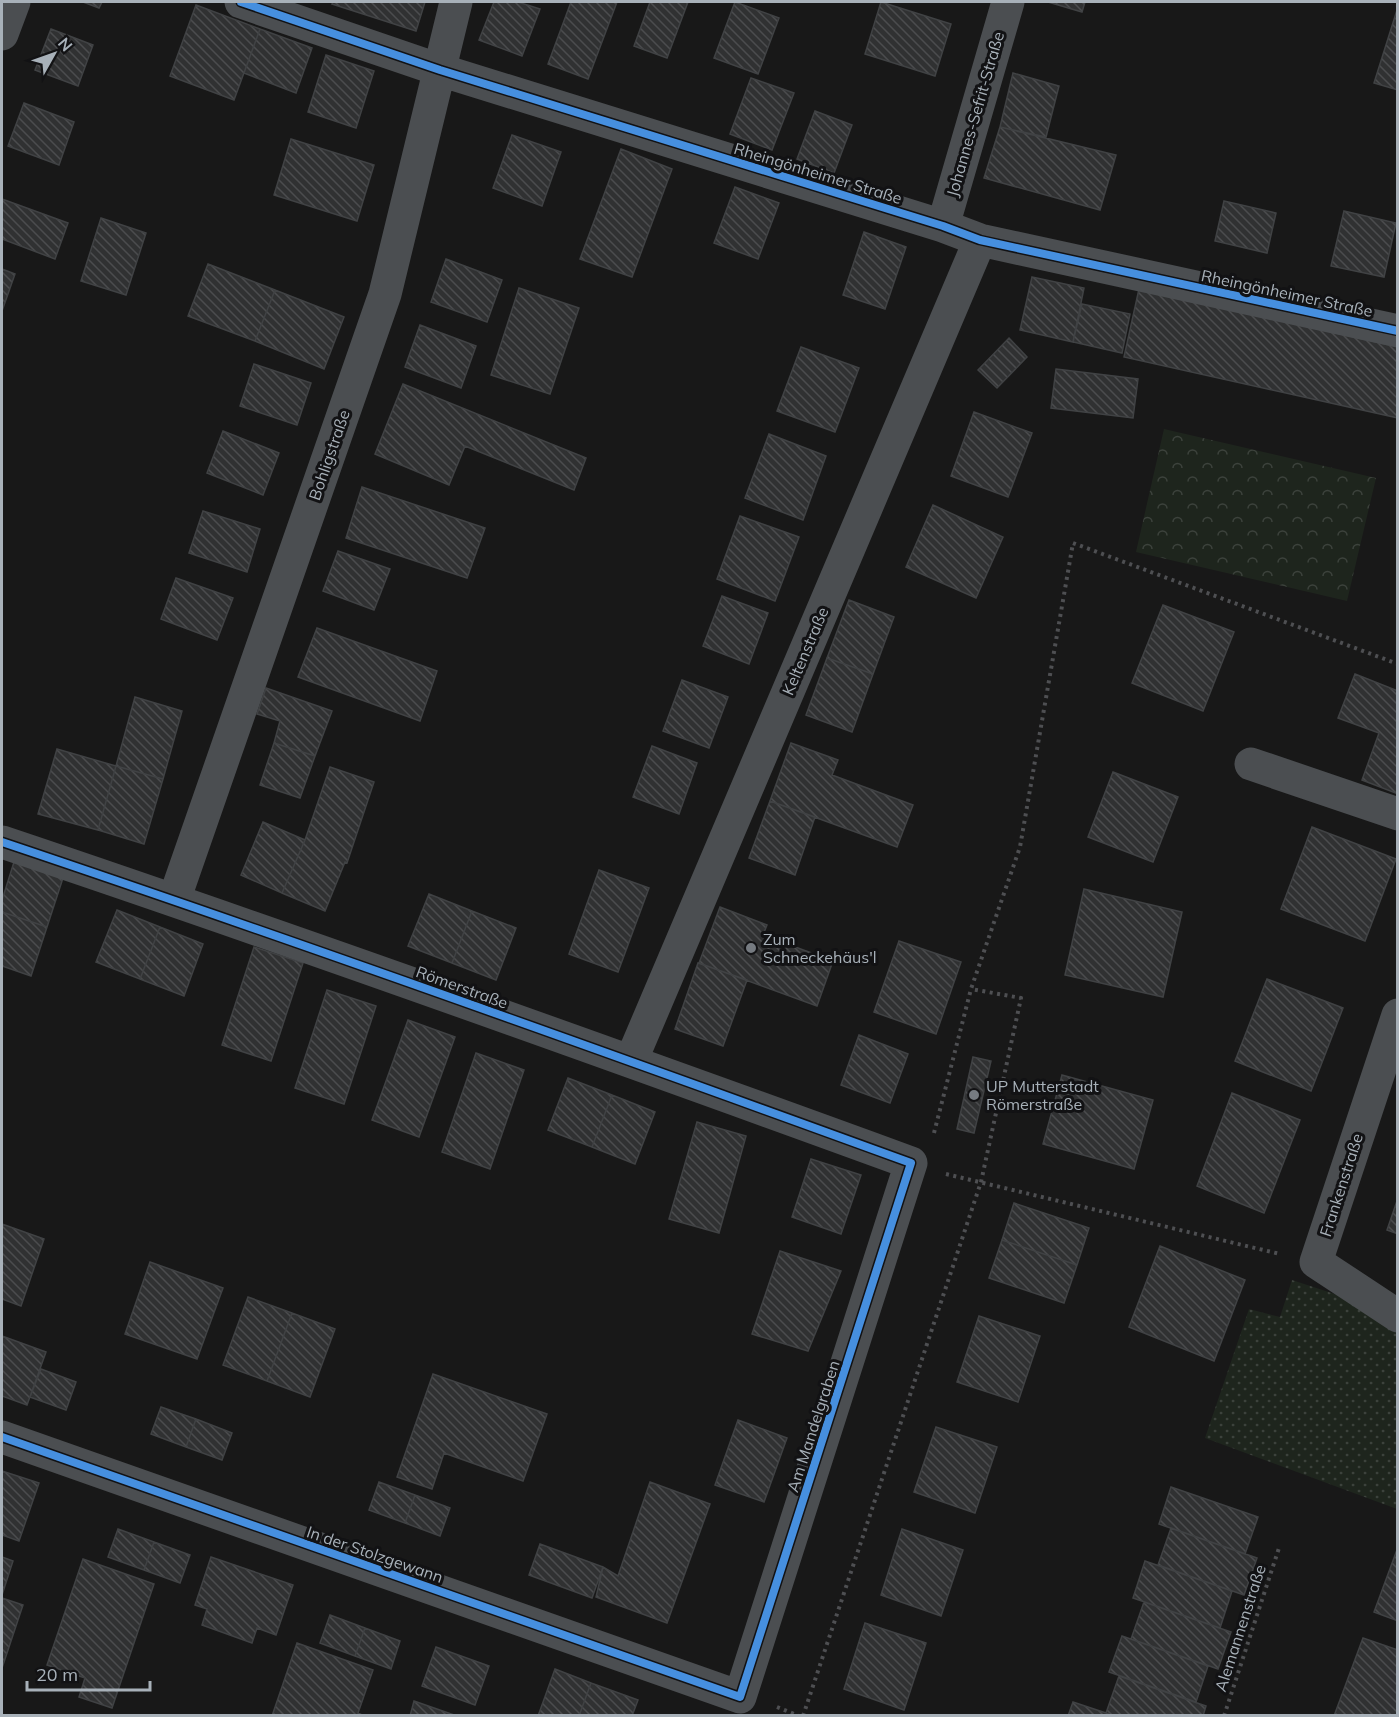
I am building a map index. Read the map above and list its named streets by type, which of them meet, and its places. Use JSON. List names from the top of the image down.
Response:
{
  "streets": {
    "street": [
      "Johannes-Sefrit-Straße",
      "Rheingönheimer Straße",
      "Bohligstraße",
      "Keltenstraße",
      "Römerstraße",
      "Frankenstraße",
      "Am Mandelgraben",
      "In der Stolzgewann"
    ],
    "path": ["Alemannenstraße"]
  },
  "crossings": [
    ["Johannes-Sefrit-Straße", "Rheingönheimer Straße"],
    ["Rheingönheimer Straße", "Bohligstraße"],
    ["Rheingönheimer Straße", "Keltenstraße"],
    ["Bohligstraße", "Römerstraße"],
    ["Keltenstraße", "Römerstraße"],
    ["Römerstraße", "Am Mandelgraben"],
    ["Am Mandelgraben", "In der Stolzgewann"]
  ],
  "places": ["Zum Schneckehäus'l", "UP Mutterstadt Römerstraße"],
  "scale_bar": "20 m",
  "north": "top right"
}
